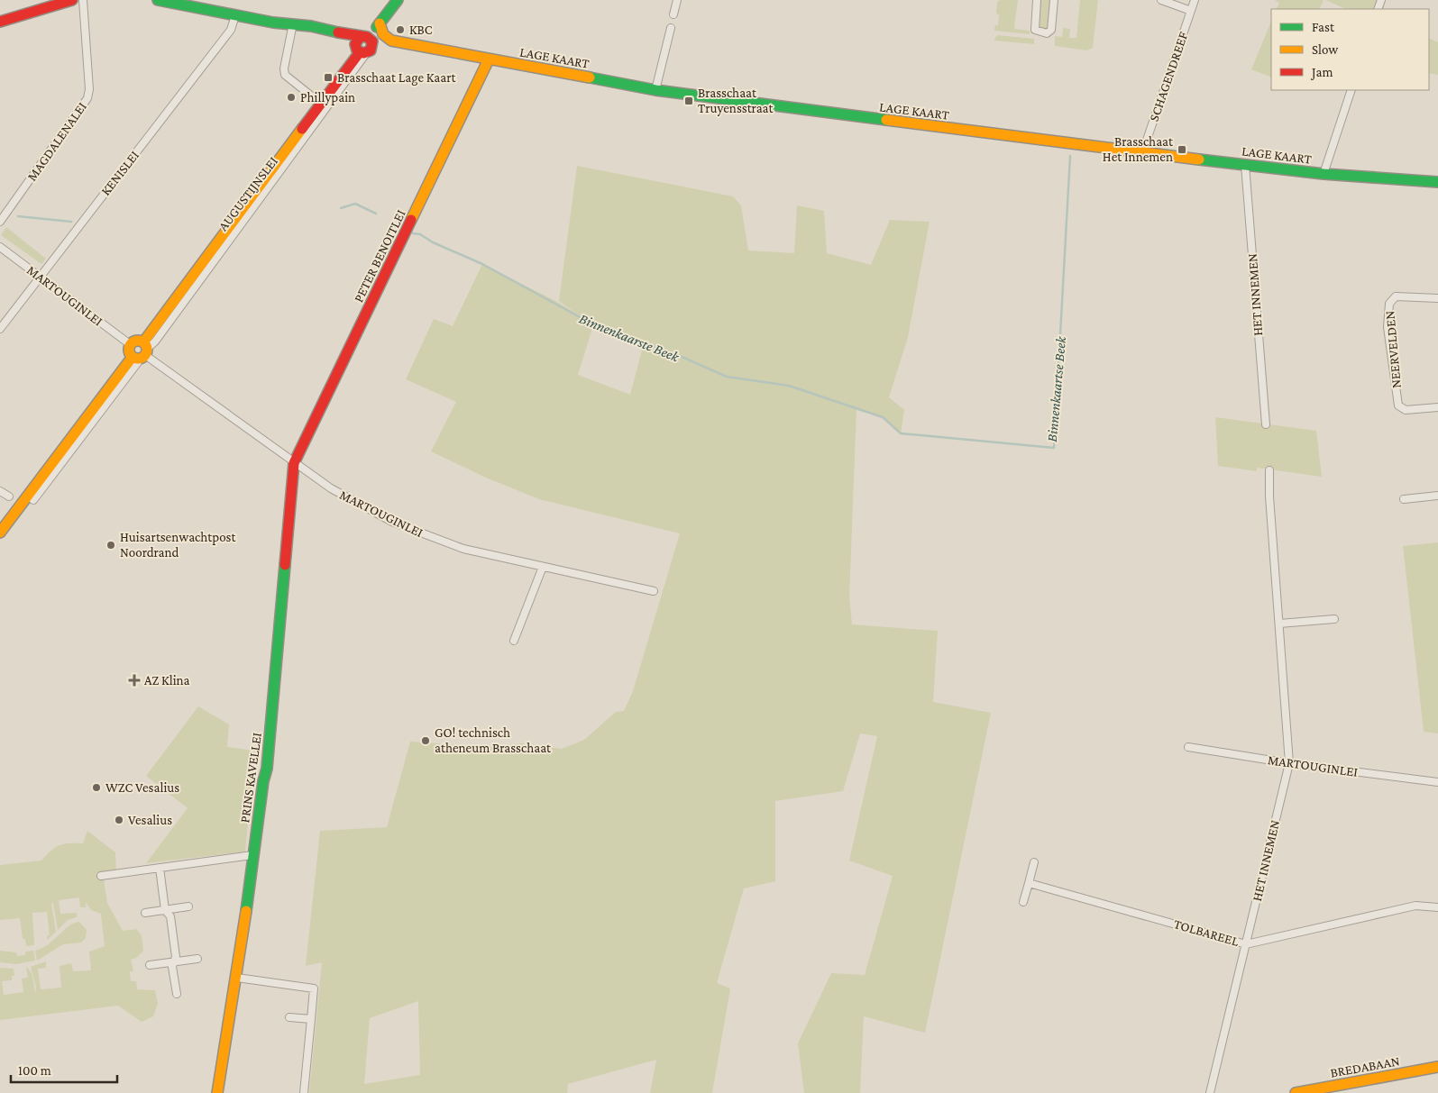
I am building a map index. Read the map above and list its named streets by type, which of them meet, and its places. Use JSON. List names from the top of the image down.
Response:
{
  "streets": {
    "street": [
      "LAGE KAART",
      "SCHAGENDREEF",
      "MAGDALENALEI",
      "KENISLEI",
      "AUGUSTIJNSLEI",
      "PETER BENOITLEI",
      "HET INNEMEN",
      "MARTOUGINLEI",
      "NEERVELDEN",
      "PRINS KAVELLEI",
      "TOLBAREEL",
      "BREDABAAN"
    ]
  },
  "crossings": [
    ["LAGE KAART", "SCHAGENDREEF"],
    ["LAGE KAART", "KENISLEI"],
    ["LAGE KAART", "AUGUSTIJNSLEI"],
    ["LAGE KAART", "PETER BENOITLEI"],
    ["LAGE KAART", "HET INNEMEN"],
    ["KENISLEI", "MARTOUGINLEI"],
    ["AUGUSTIJNSLEI", "MARTOUGINLEI"],
    ["PETER BENOITLEI", "MARTOUGINLEI"],
    ["PETER BENOITLEI", "PRINS KAVELLEI"],
    ["HET INNEMEN", "MARTOUGINLEI"],
    ["HET INNEMEN", "TOLBAREEL"],
    ["MARTOUGINLEI", "PRINS KAVELLEI"]
  ],
  "water": ["Binnenkaarste Beek", "Binnenkaartse Beek"],
  "places": {
    "other": [
      "KBC",
      "Phillypain",
      "Huisartsenwachtpost Noordrand",
      "GO! technisch atheneum Brasschaat",
      "WZC Vesalius",
      "Vesalius"
    ],
    "transit": ["Brasschaat Lage Kaart", "Brasschaat Truyensstraat", "Brasschaat Het Innemen"],
    "health": ["AZ Klina"]
  },
  "legend": ["Fast", "Slow", "Jam"],
  "scale_bar": "100 m"
}
